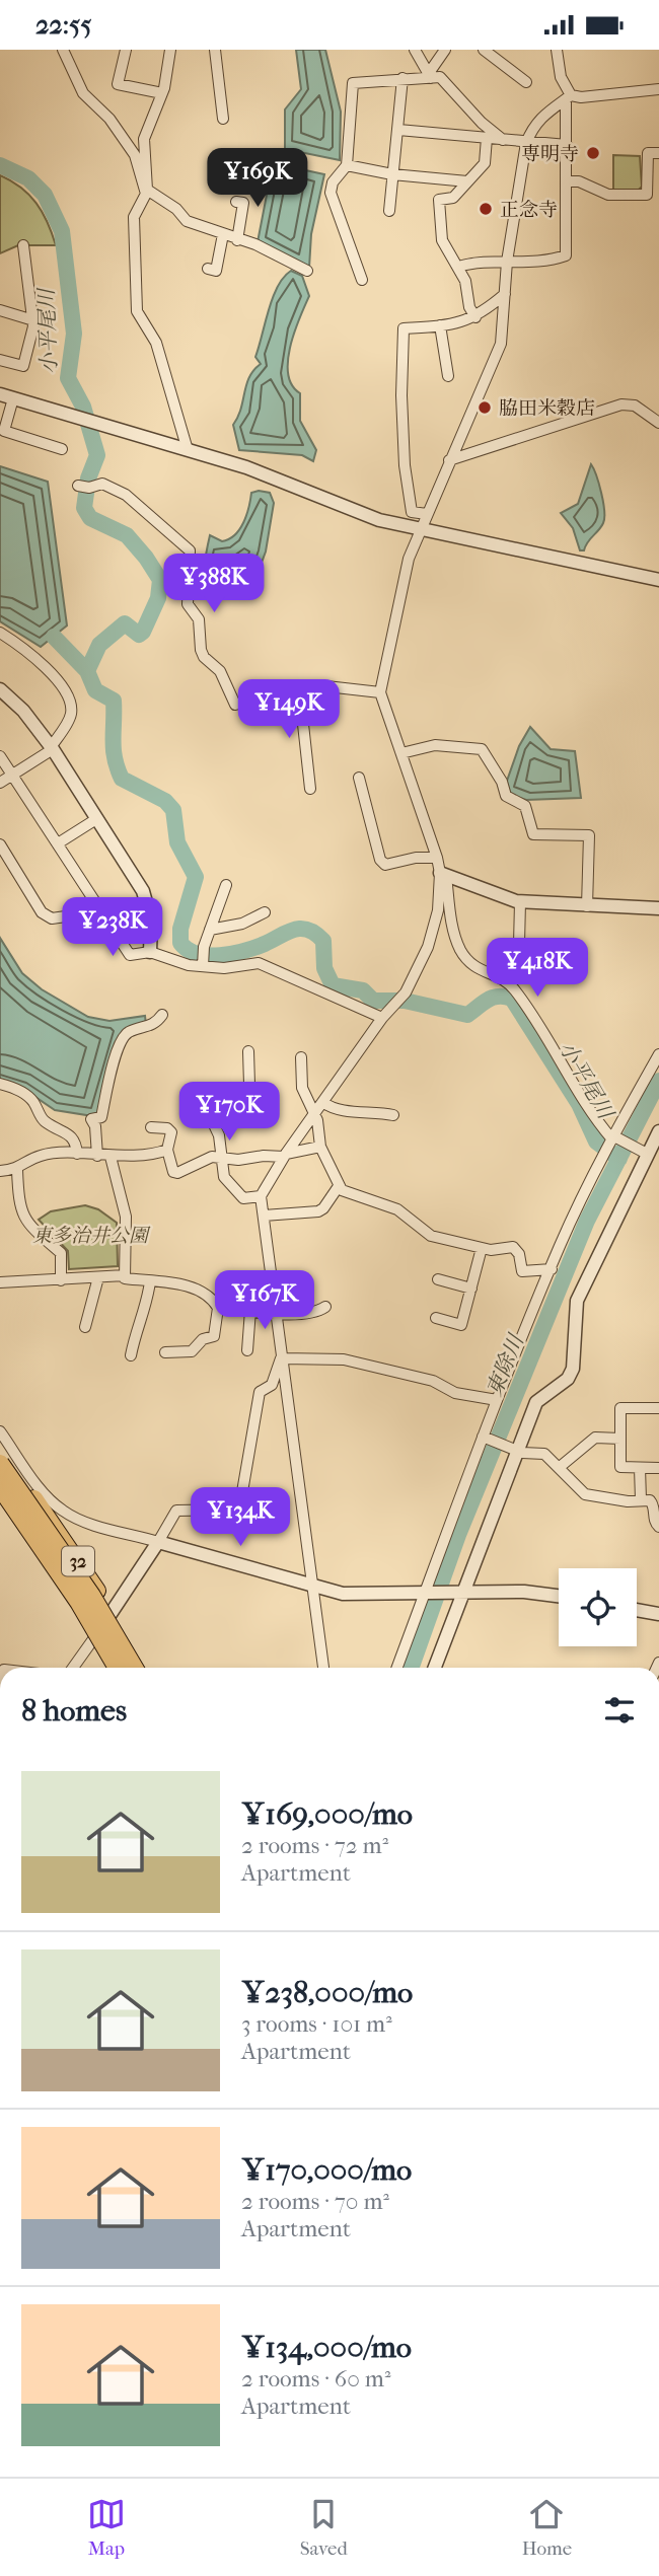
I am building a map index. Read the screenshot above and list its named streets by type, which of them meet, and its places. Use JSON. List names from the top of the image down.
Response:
{
  "streets": {
    "main road": ["32"]
  },
  "water": ["小平尾川", "東除川"],
  "parks": ["東多治井公園"],
  "places": ["専明寺", "正念寺", "脇田米穀店"],
  "page": {
    "status": "22:55",
    "price": [
      "¥169K",
      "¥388K",
      "¥149K",
      "¥238K",
      "¥418K",
      "¥170K",
      "¥167K",
      "¥134K"
    ],
    "heading": "8 homes",
    "list": [
      {
        "name": "¥169,000/mo",
        "note": "2 rooms · 72 m² · Apartment"
      },
      {
        "name": "¥238,000/mo",
        "note": "3 rooms · 101 m² · Apartment"
      },
      {
        "name": "¥170,000/mo",
        "note": "2 rooms · 70 m² · Apartment"
      },
      {
        "name": "¥134,000/mo",
        "note": "2 rooms · 60 m² · Apartment"
      }
    ],
    "tabs": ["Map", "Saved", "Home"]
  }
}
